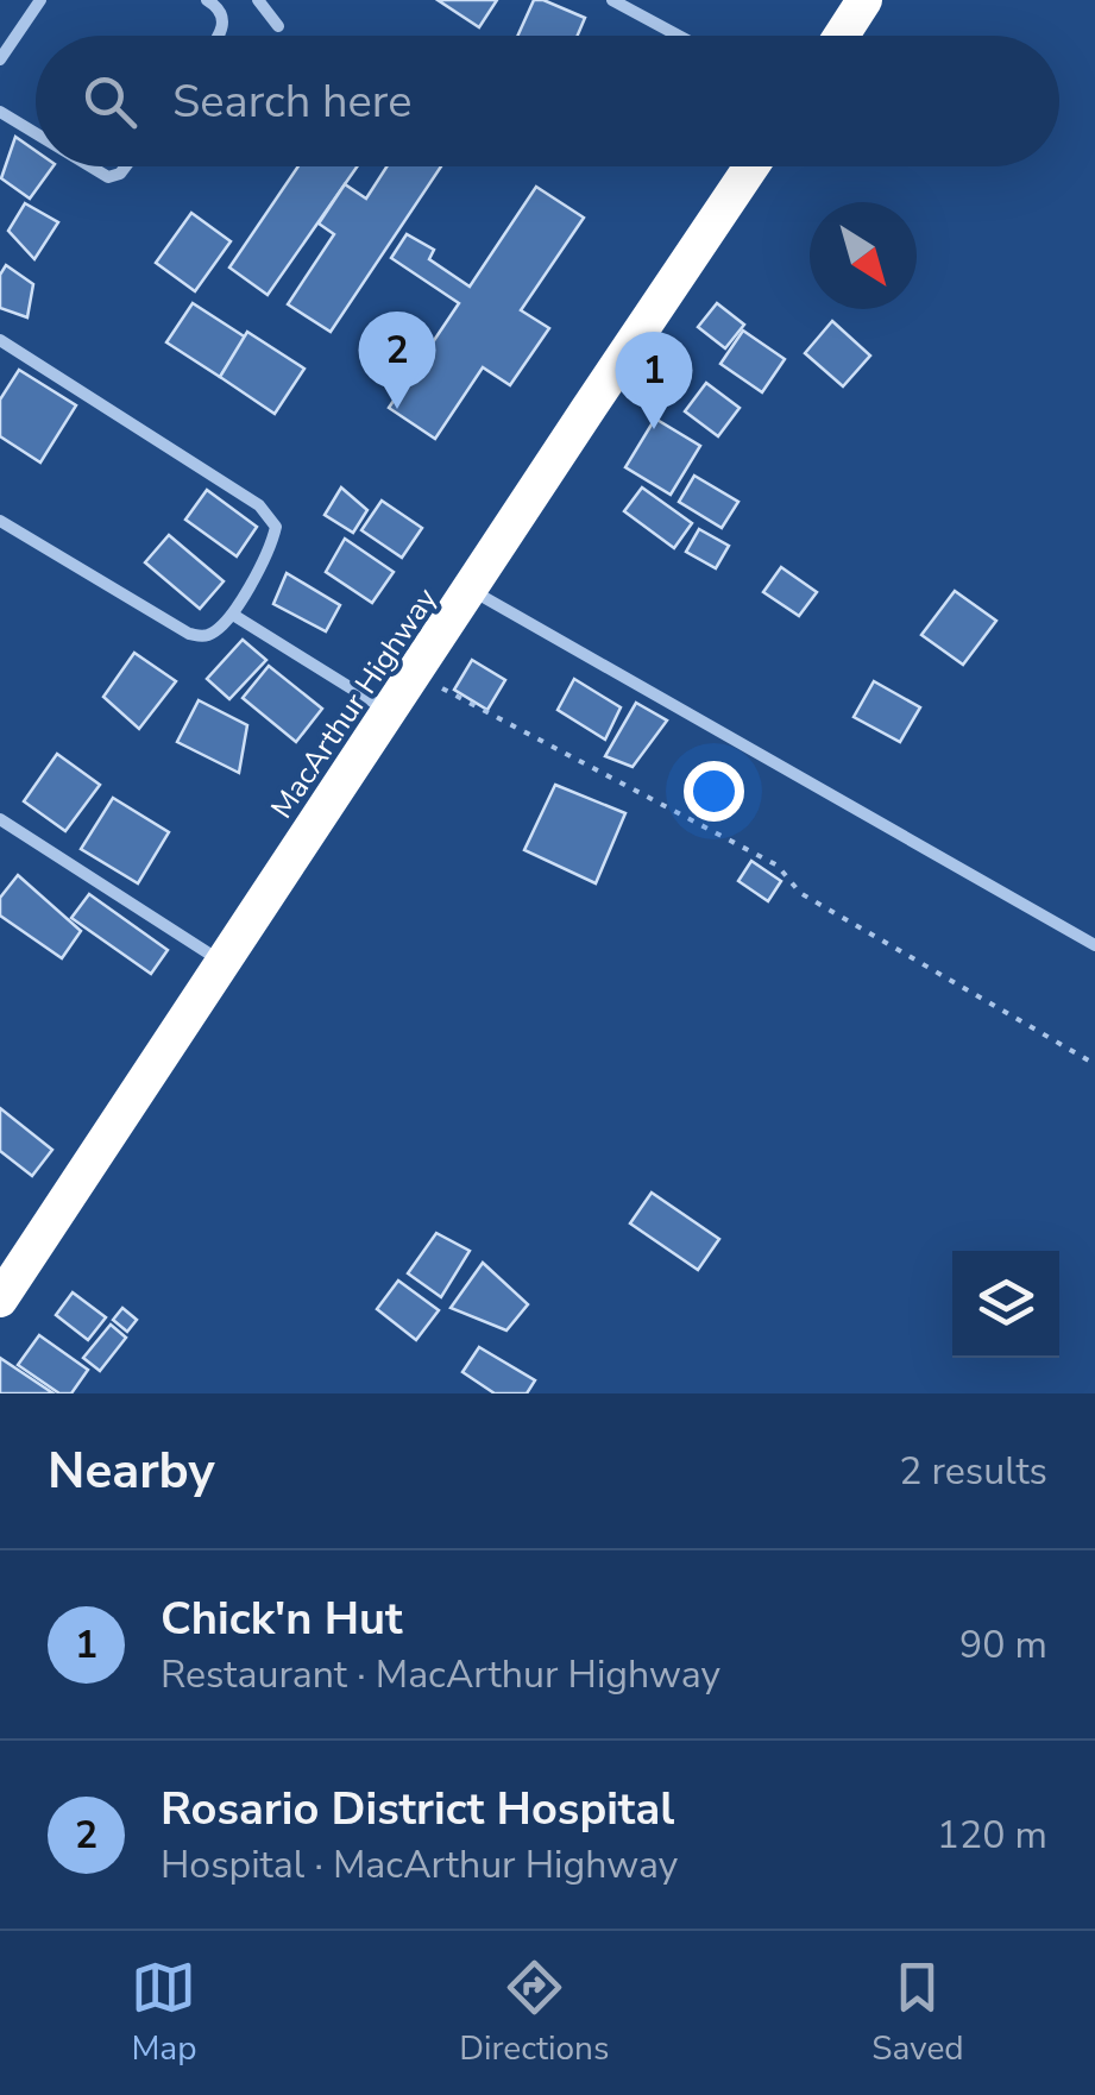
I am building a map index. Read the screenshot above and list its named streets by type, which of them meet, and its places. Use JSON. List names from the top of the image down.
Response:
{
  "streets": {
    "highway": ["MacArthur Highway"]
  },
  "north": "bottom right",
  "page": {
    "search": "Search here",
    "pins": ["2", "1"],
    "heading": ["Nearby", "2 results"],
    "list": [
      {
        "mark": "1",
        "name": "Chick'n Hut",
        "note": "Restaurant · MacArthur Highway",
        "value": "90 m"
      },
      {
        "mark": "2",
        "name": "Rosario District Hospital",
        "note": "Hospital · MacArthur Highway",
        "value": "120 m"
      }
    ],
    "nav": ["Map", "Directions", "Saved"]
  }
}
